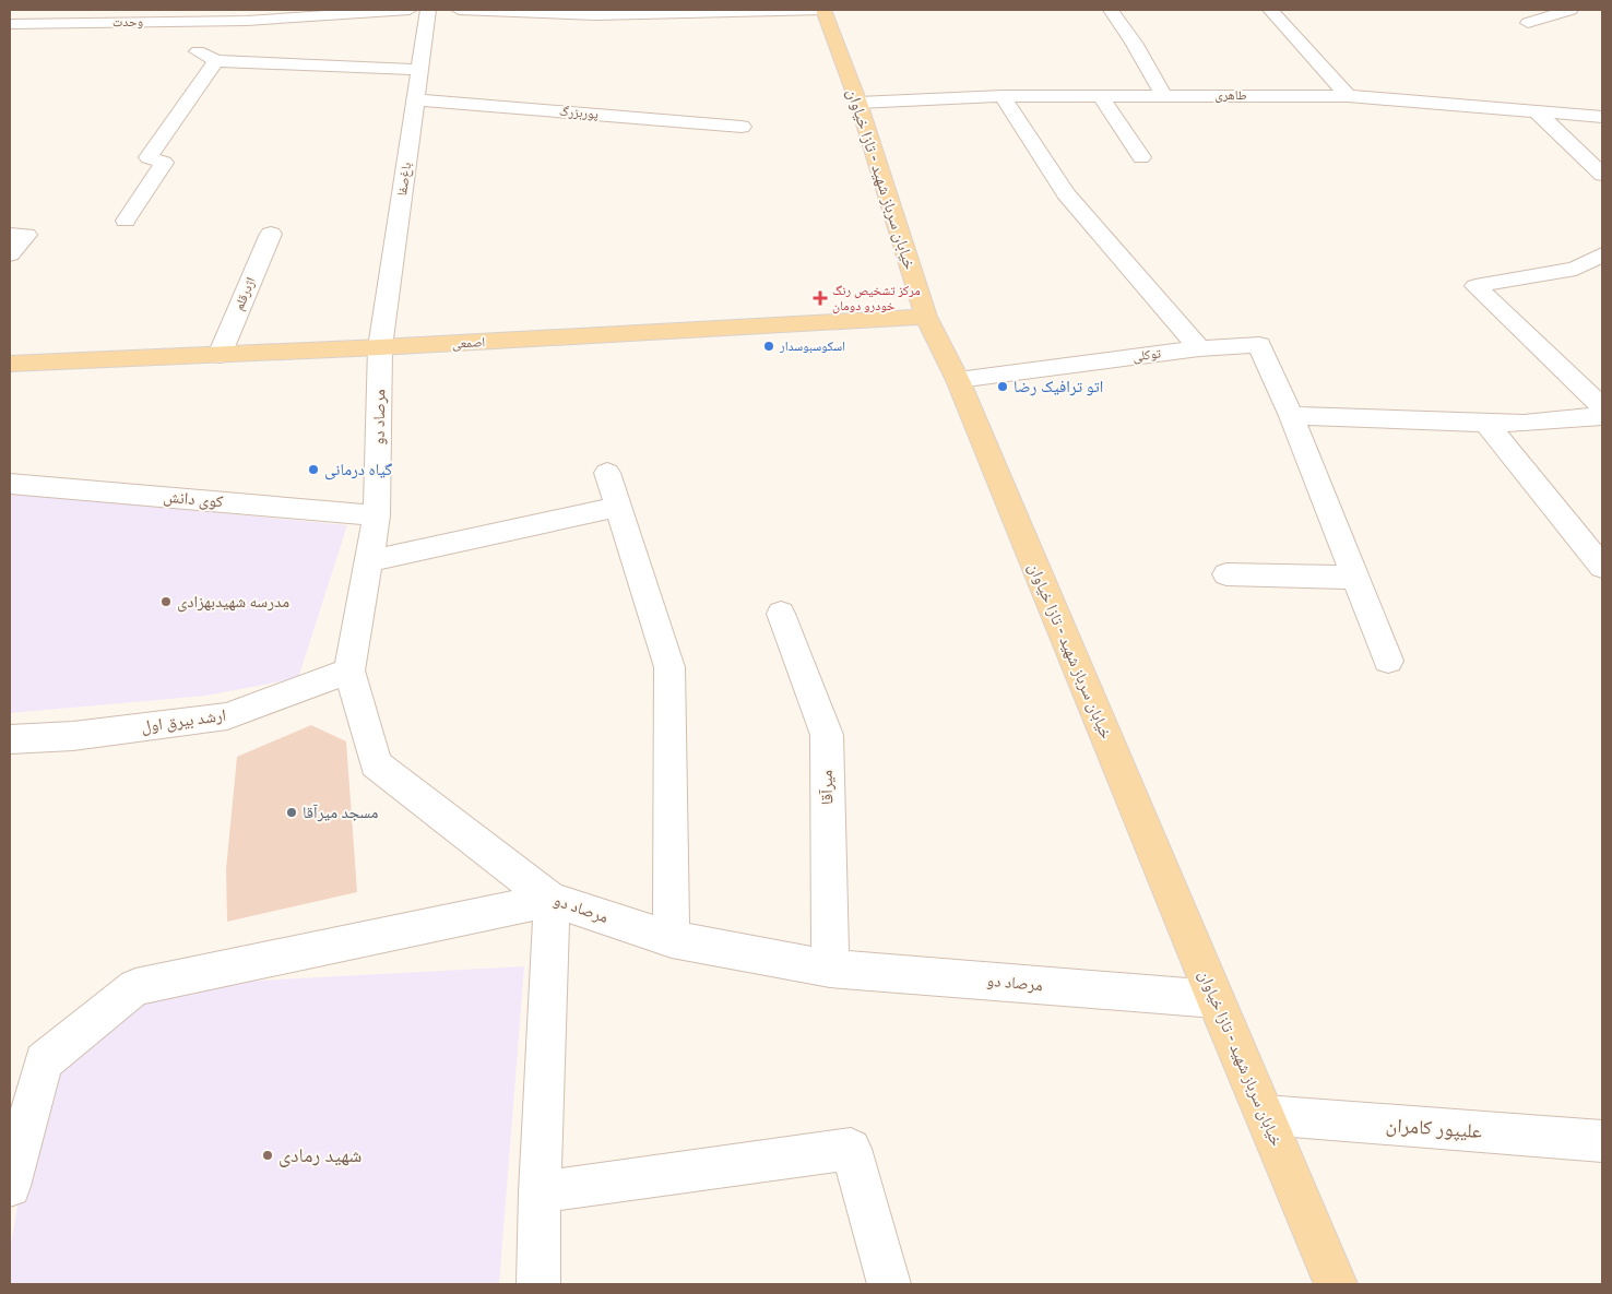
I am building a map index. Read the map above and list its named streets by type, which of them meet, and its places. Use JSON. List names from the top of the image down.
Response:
{
  "streets": {
    "main road": ["خیابان سرباز شهید - تازا خیاوان", "اصمعی"],
    "street": [
      "وحدت",
      "طاهری",
      "پوربزرگ",
      "باغ‌صفا",
      "اژدرقلم",
      "توکلی",
      "مرصاد دو",
      "کوی دانش",
      "ارشد بیرق اول",
      "میرآقا",
      "علیپور کامران"
    ]
  },
  "crossings": [
    ["طاهری", "خیابان سرباز شهید - تازا خیاوان"],
    ["پوربزرگ", "باغ‌صفا"],
    ["باغ‌صفا", "اصمعی"],
    ["باغ‌صفا", "مرصاد دو"],
    ["خیابان سرباز شهید - تازا خیاوان", "اصمعی"],
    ["خیابان سرباز شهید - تازا خیاوان", "توکلی"],
    ["خیابان سرباز شهید - تازا خیاوان", "مرصاد دو"],
    ["خیابان سرباز شهید - تازا خیاوان", "علیپور کامران"],
    ["اژدرقلم", "اصمعی"],
    ["اصمعی", "مرصاد دو"],
    ["مرصاد دو", "کوی دانش"],
    ["مرصاد دو", "ارشد بیرق اول"],
    ["مرصاد دو", "میرآقا"]
  ],
  "places": {
    "health": ["مرکز تشخیص رنگ خودرو دومان"],
    "other": [
      "اسکوسبوسدار",
      "اتو ترافیک رضا",
      "گیاه درمانی",
      "مدرسه شهیدبهزادی",
      "مسجد میرآقا",
      "شهید رمادی"
    ]
  }
}
